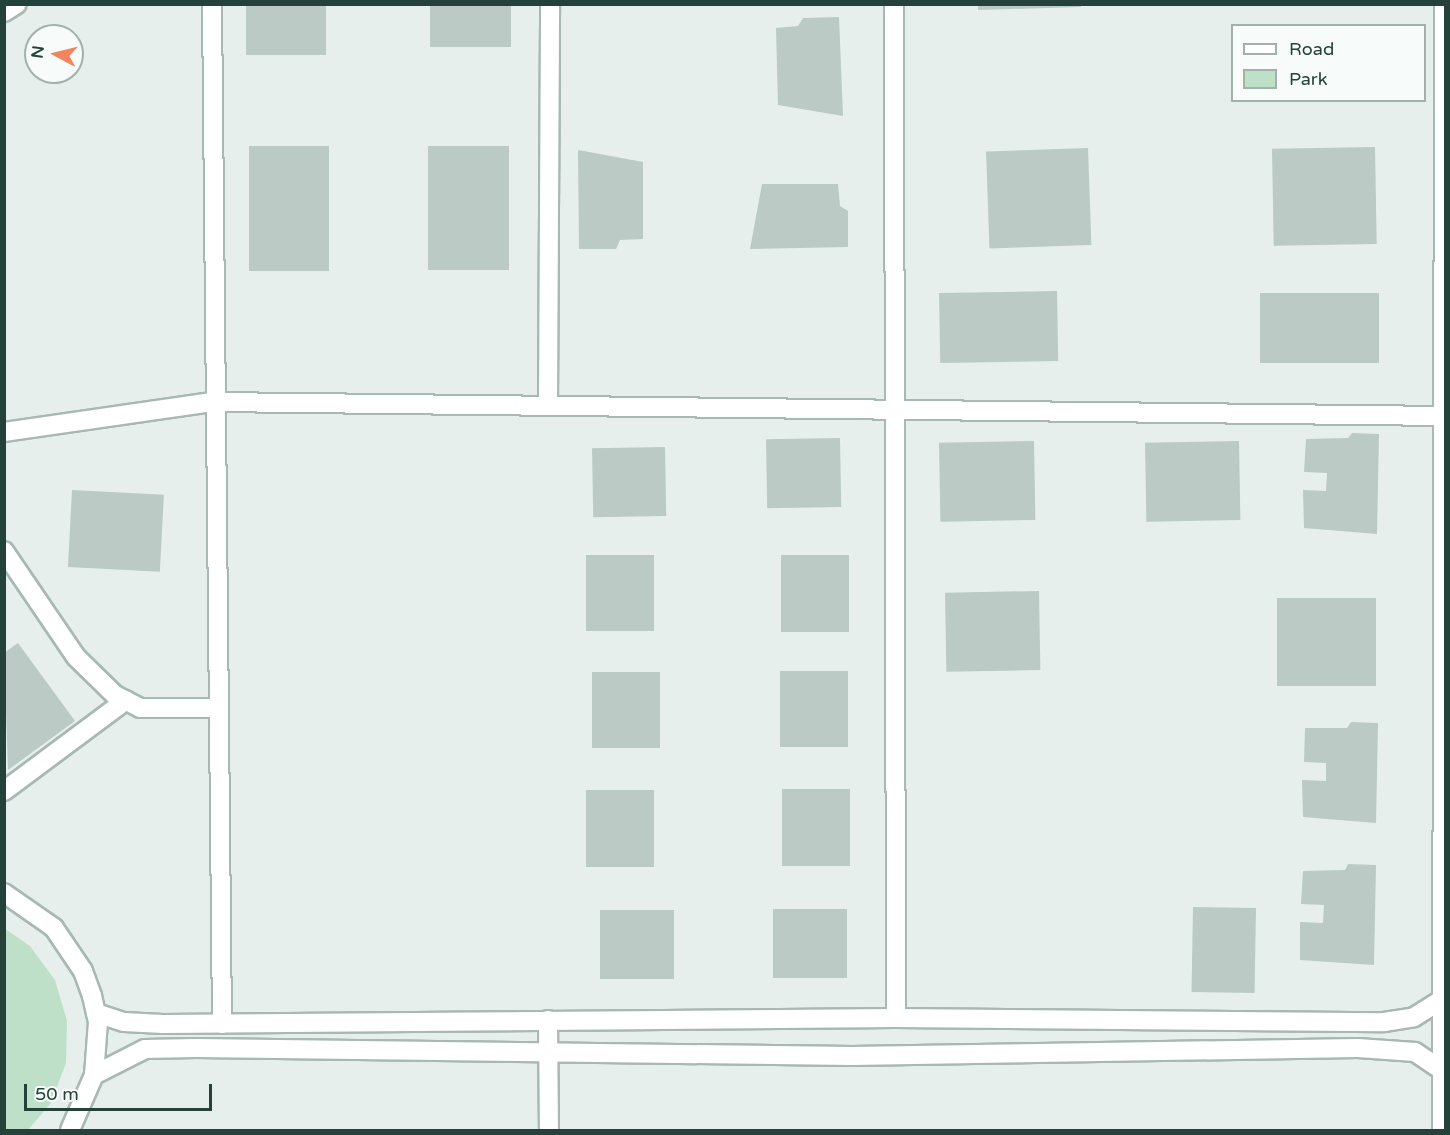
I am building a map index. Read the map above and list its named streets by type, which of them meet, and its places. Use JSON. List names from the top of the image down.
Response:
{
  "legend": ["Road", "Park"],
  "scale_bar": "50 m",
  "north": "left"
}
